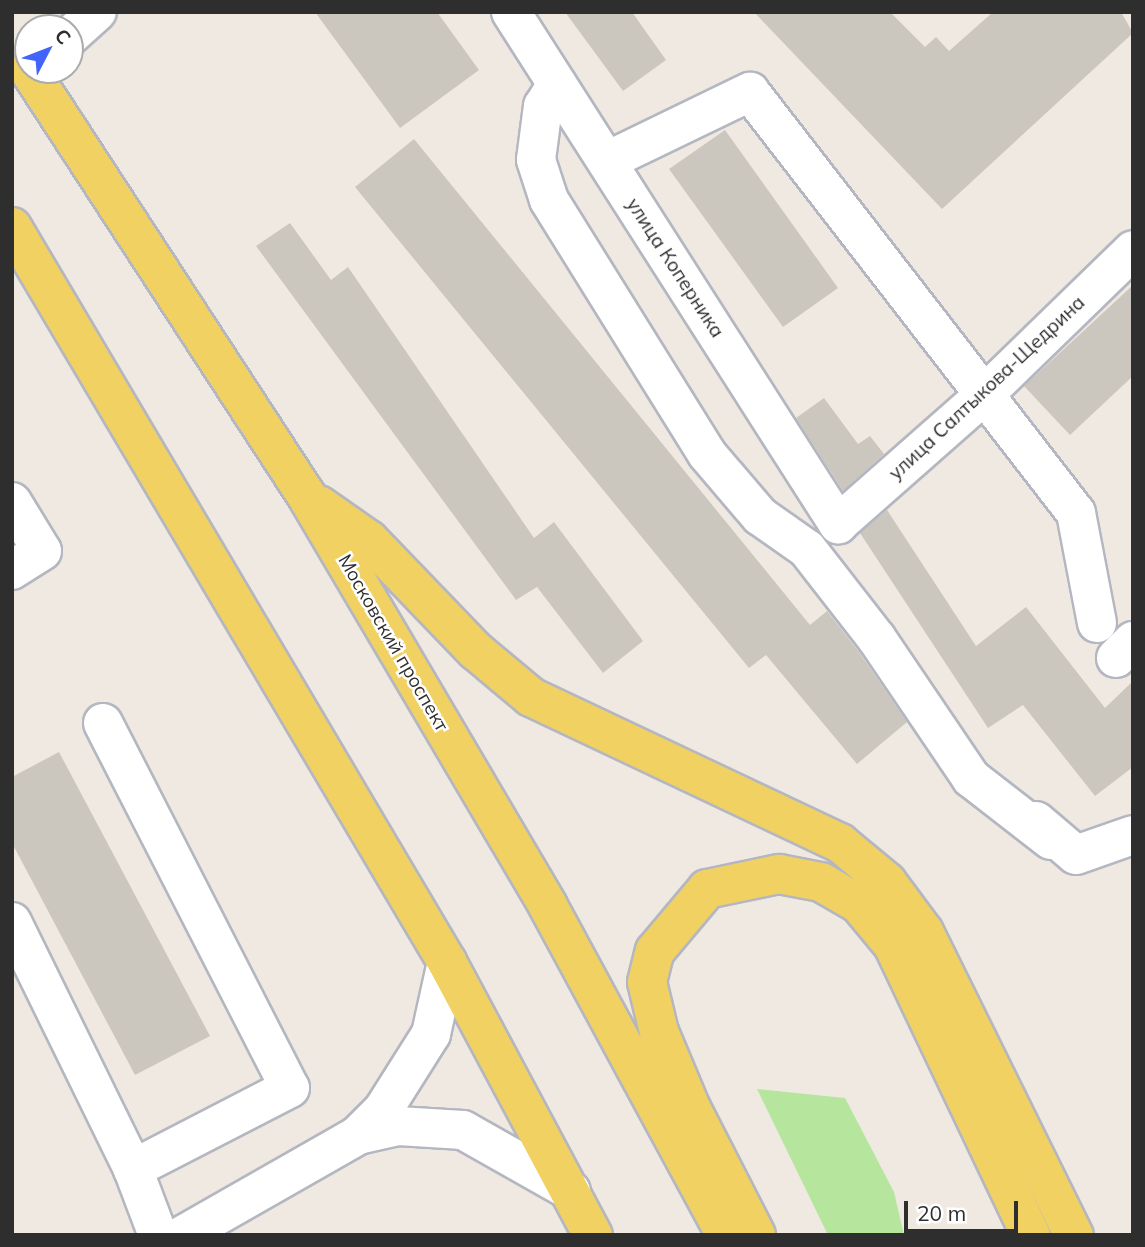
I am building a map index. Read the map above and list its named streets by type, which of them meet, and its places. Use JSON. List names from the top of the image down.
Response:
{
  "streets": {
    "main road": ["Московский проспект"],
    "street": ["улица Коперника", "улица Салтыкова-Щедрина"]
  },
  "crossings": [
    ["улица Коперника", "улица Салтыкова-Щедрина"]
  ],
  "scale_bar": "20 m",
  "north": "top right"
}
